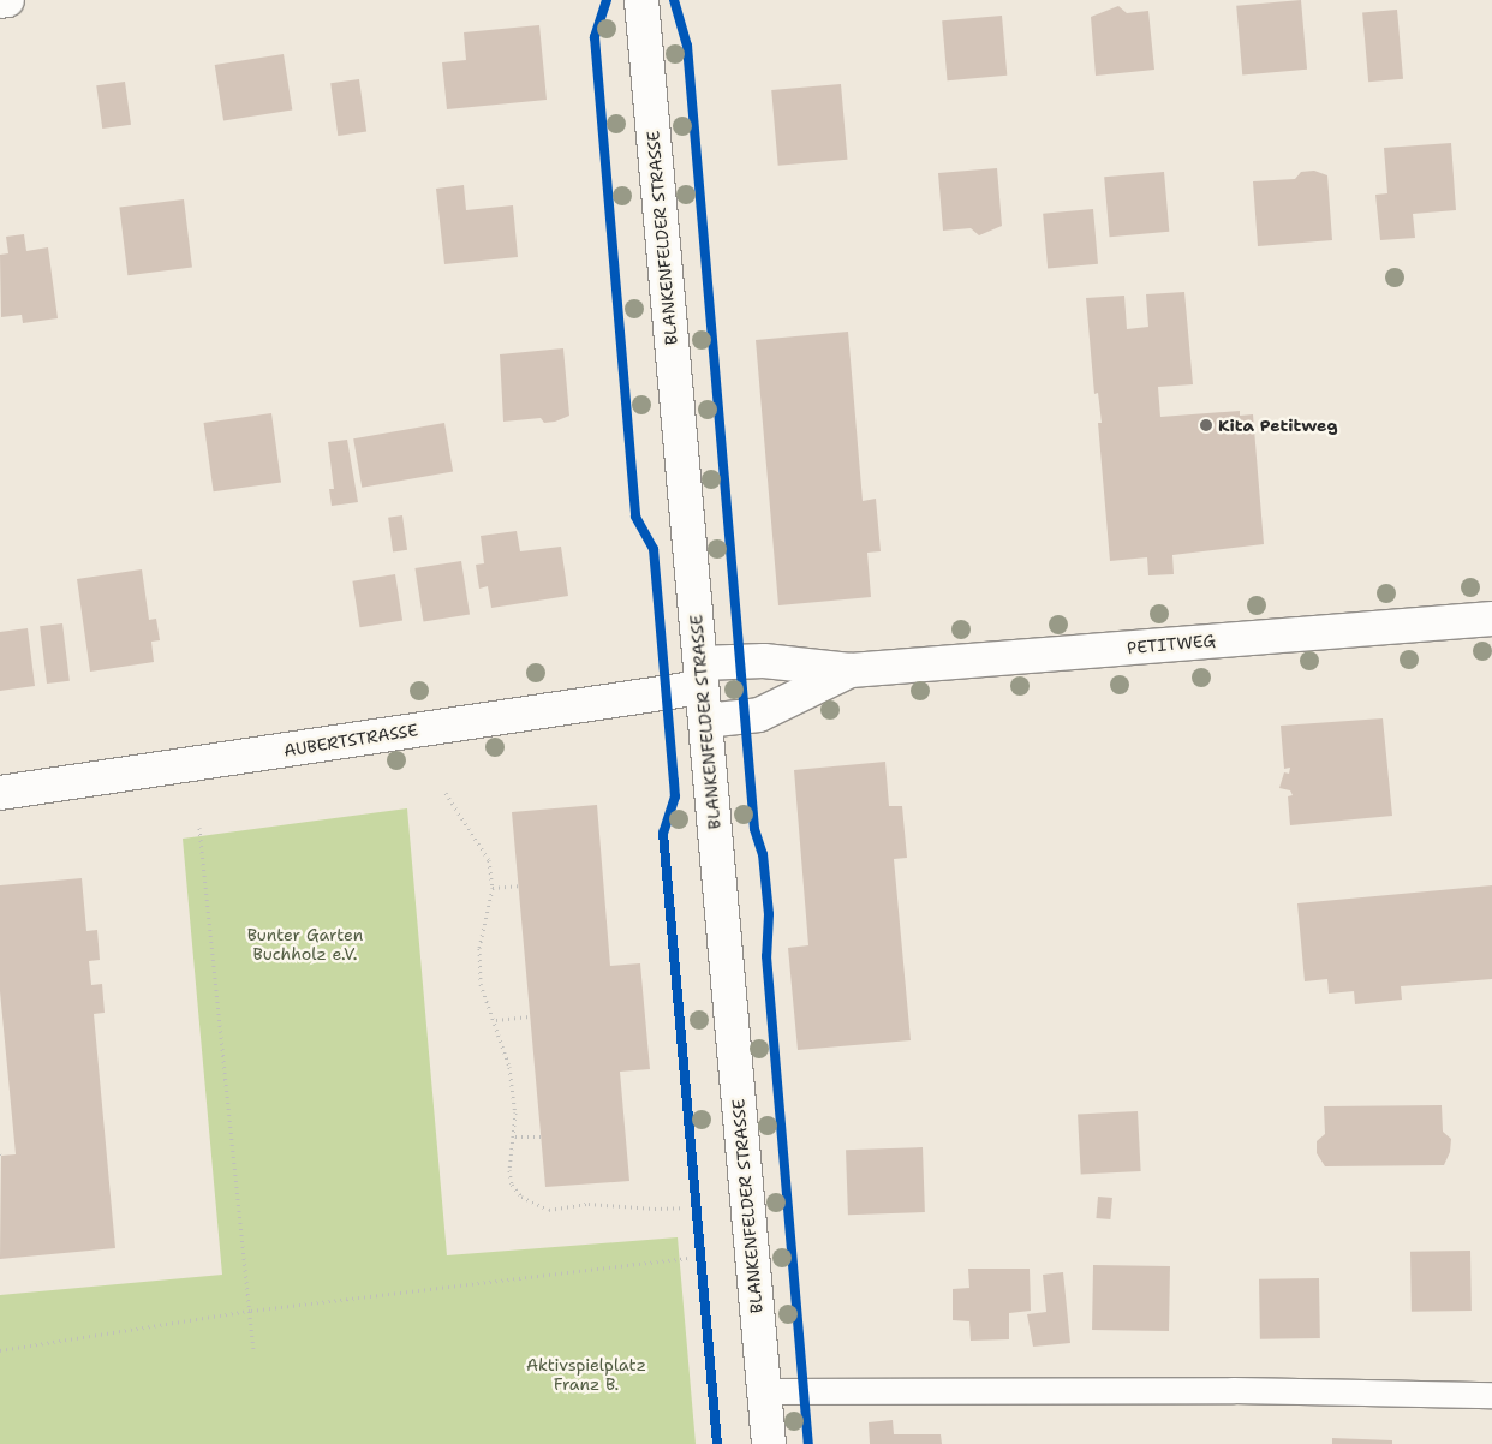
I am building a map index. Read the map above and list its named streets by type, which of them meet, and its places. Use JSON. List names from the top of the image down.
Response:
{
  "streets": {
    "street": ["BLANKENFELDER STRASSE", "PETITWEG", "AUBERTSTRASSE"]
  },
  "crossings": [
    ["BLANKENFELDER STRASSE", "PETITWEG"],
    ["BLANKENFELDER STRASSE", "AUBERTSTRASSE"],
    ["PETITWEG", "AUBERTSTRASSE"]
  ],
  "parks": ["Bunter Garten Buchholz e.V.", "Aktivspielplatz Franz B."],
  "places": ["Kita Petitweg"]
}
